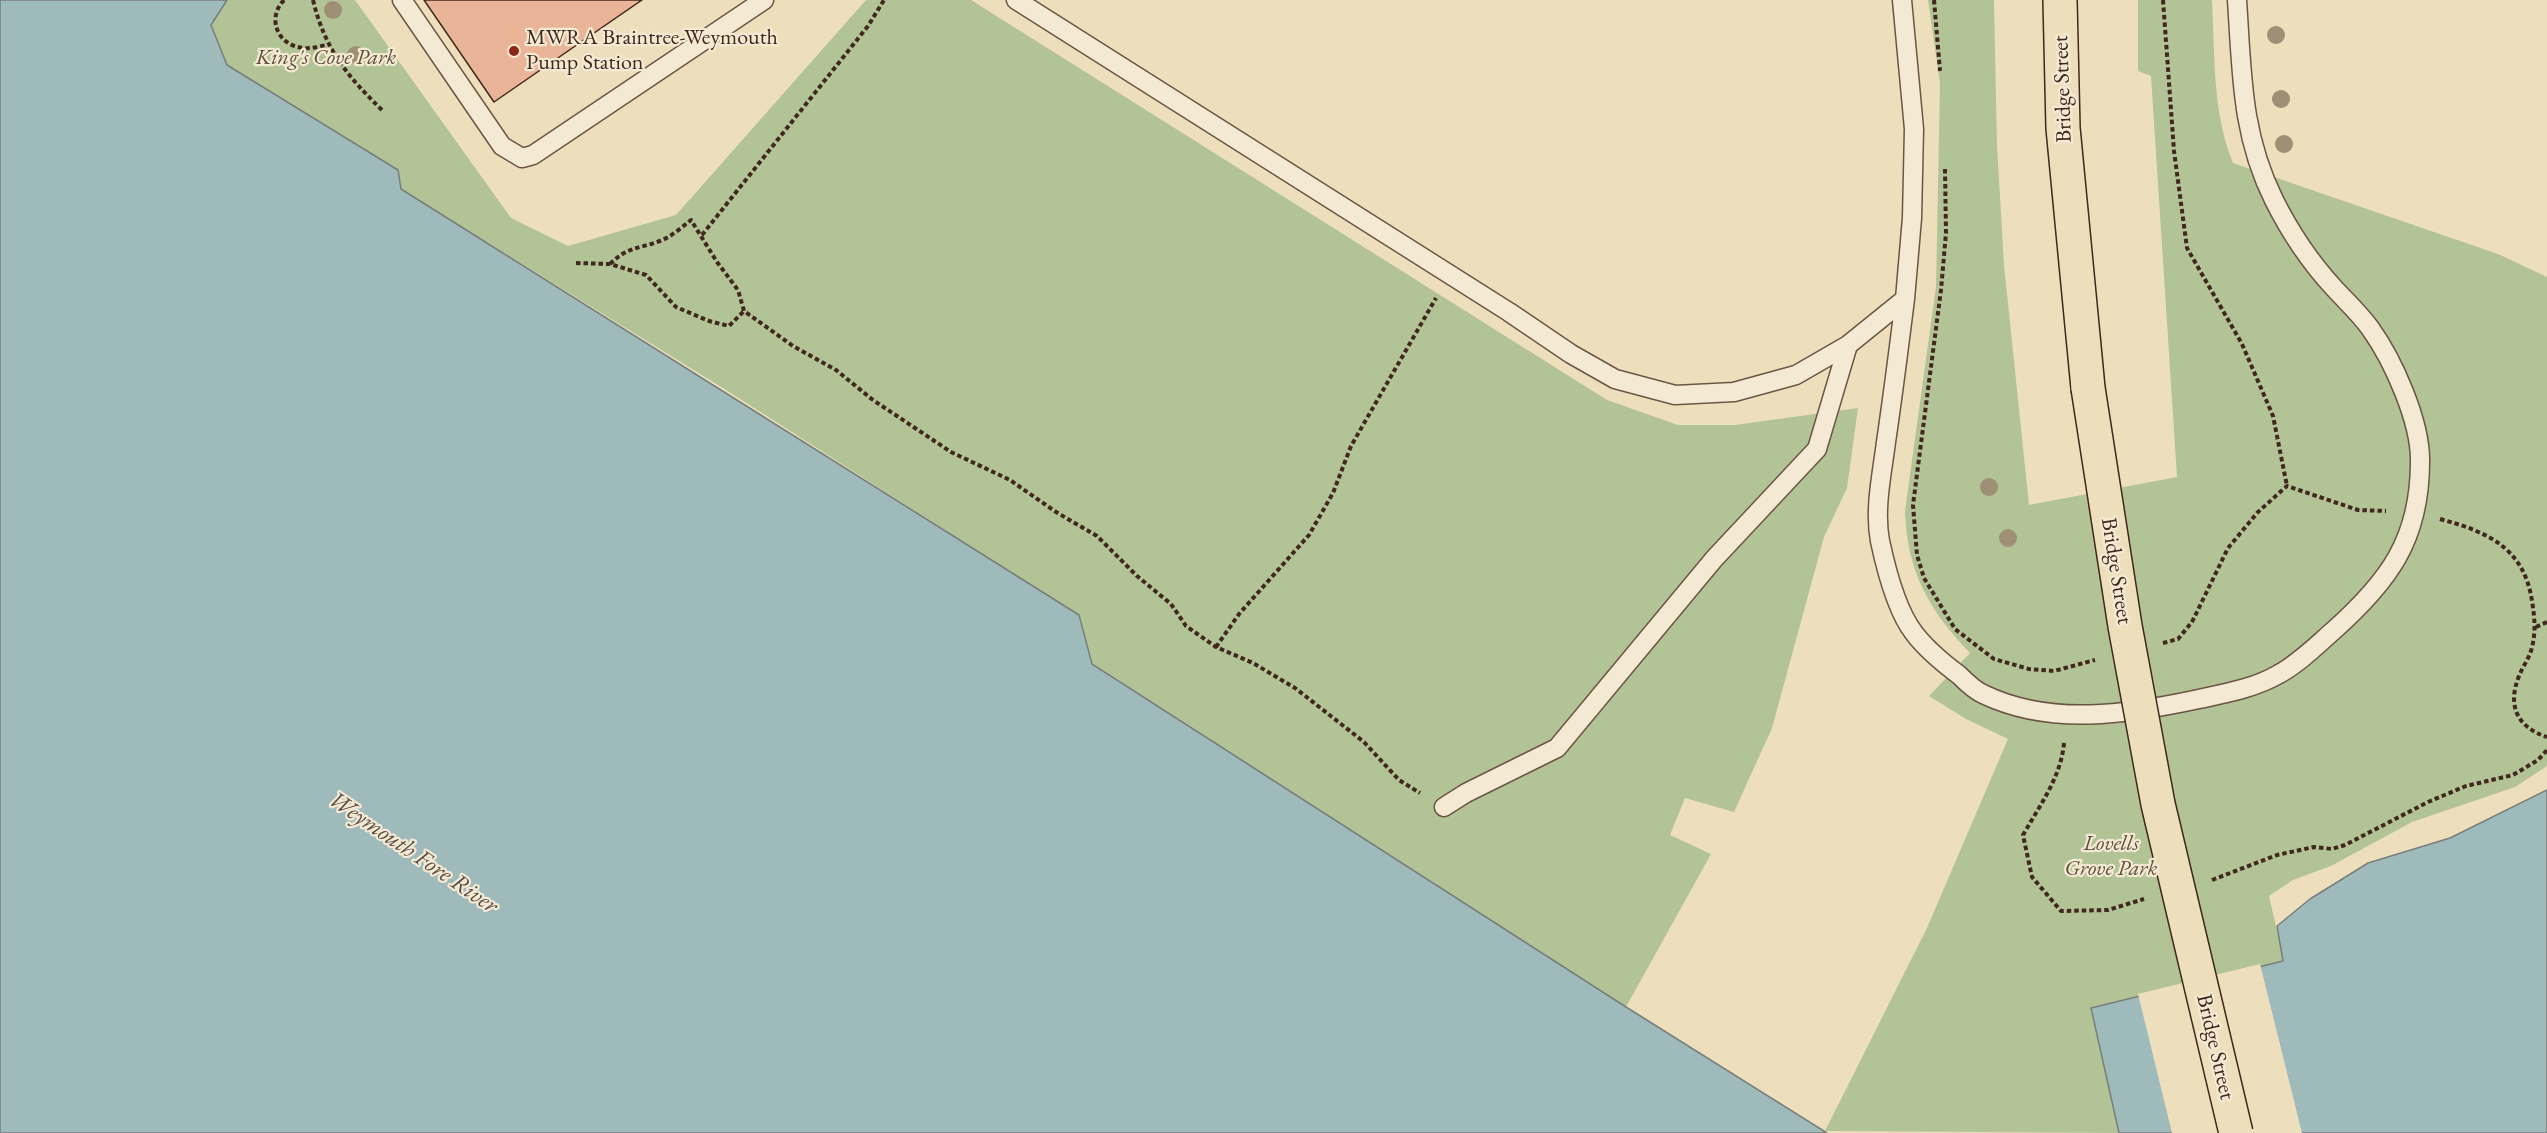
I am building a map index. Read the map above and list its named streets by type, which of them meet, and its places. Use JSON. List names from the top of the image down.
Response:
{
  "streets": {
    "main road": ["Bridge Street"]
  },
  "water": ["Weymouth Fore River"],
  "parks": ["King's Cove Park", "Lovells Grove Park"],
  "places": ["MWRA Braintree-Weymouth Pump Station"]
}
